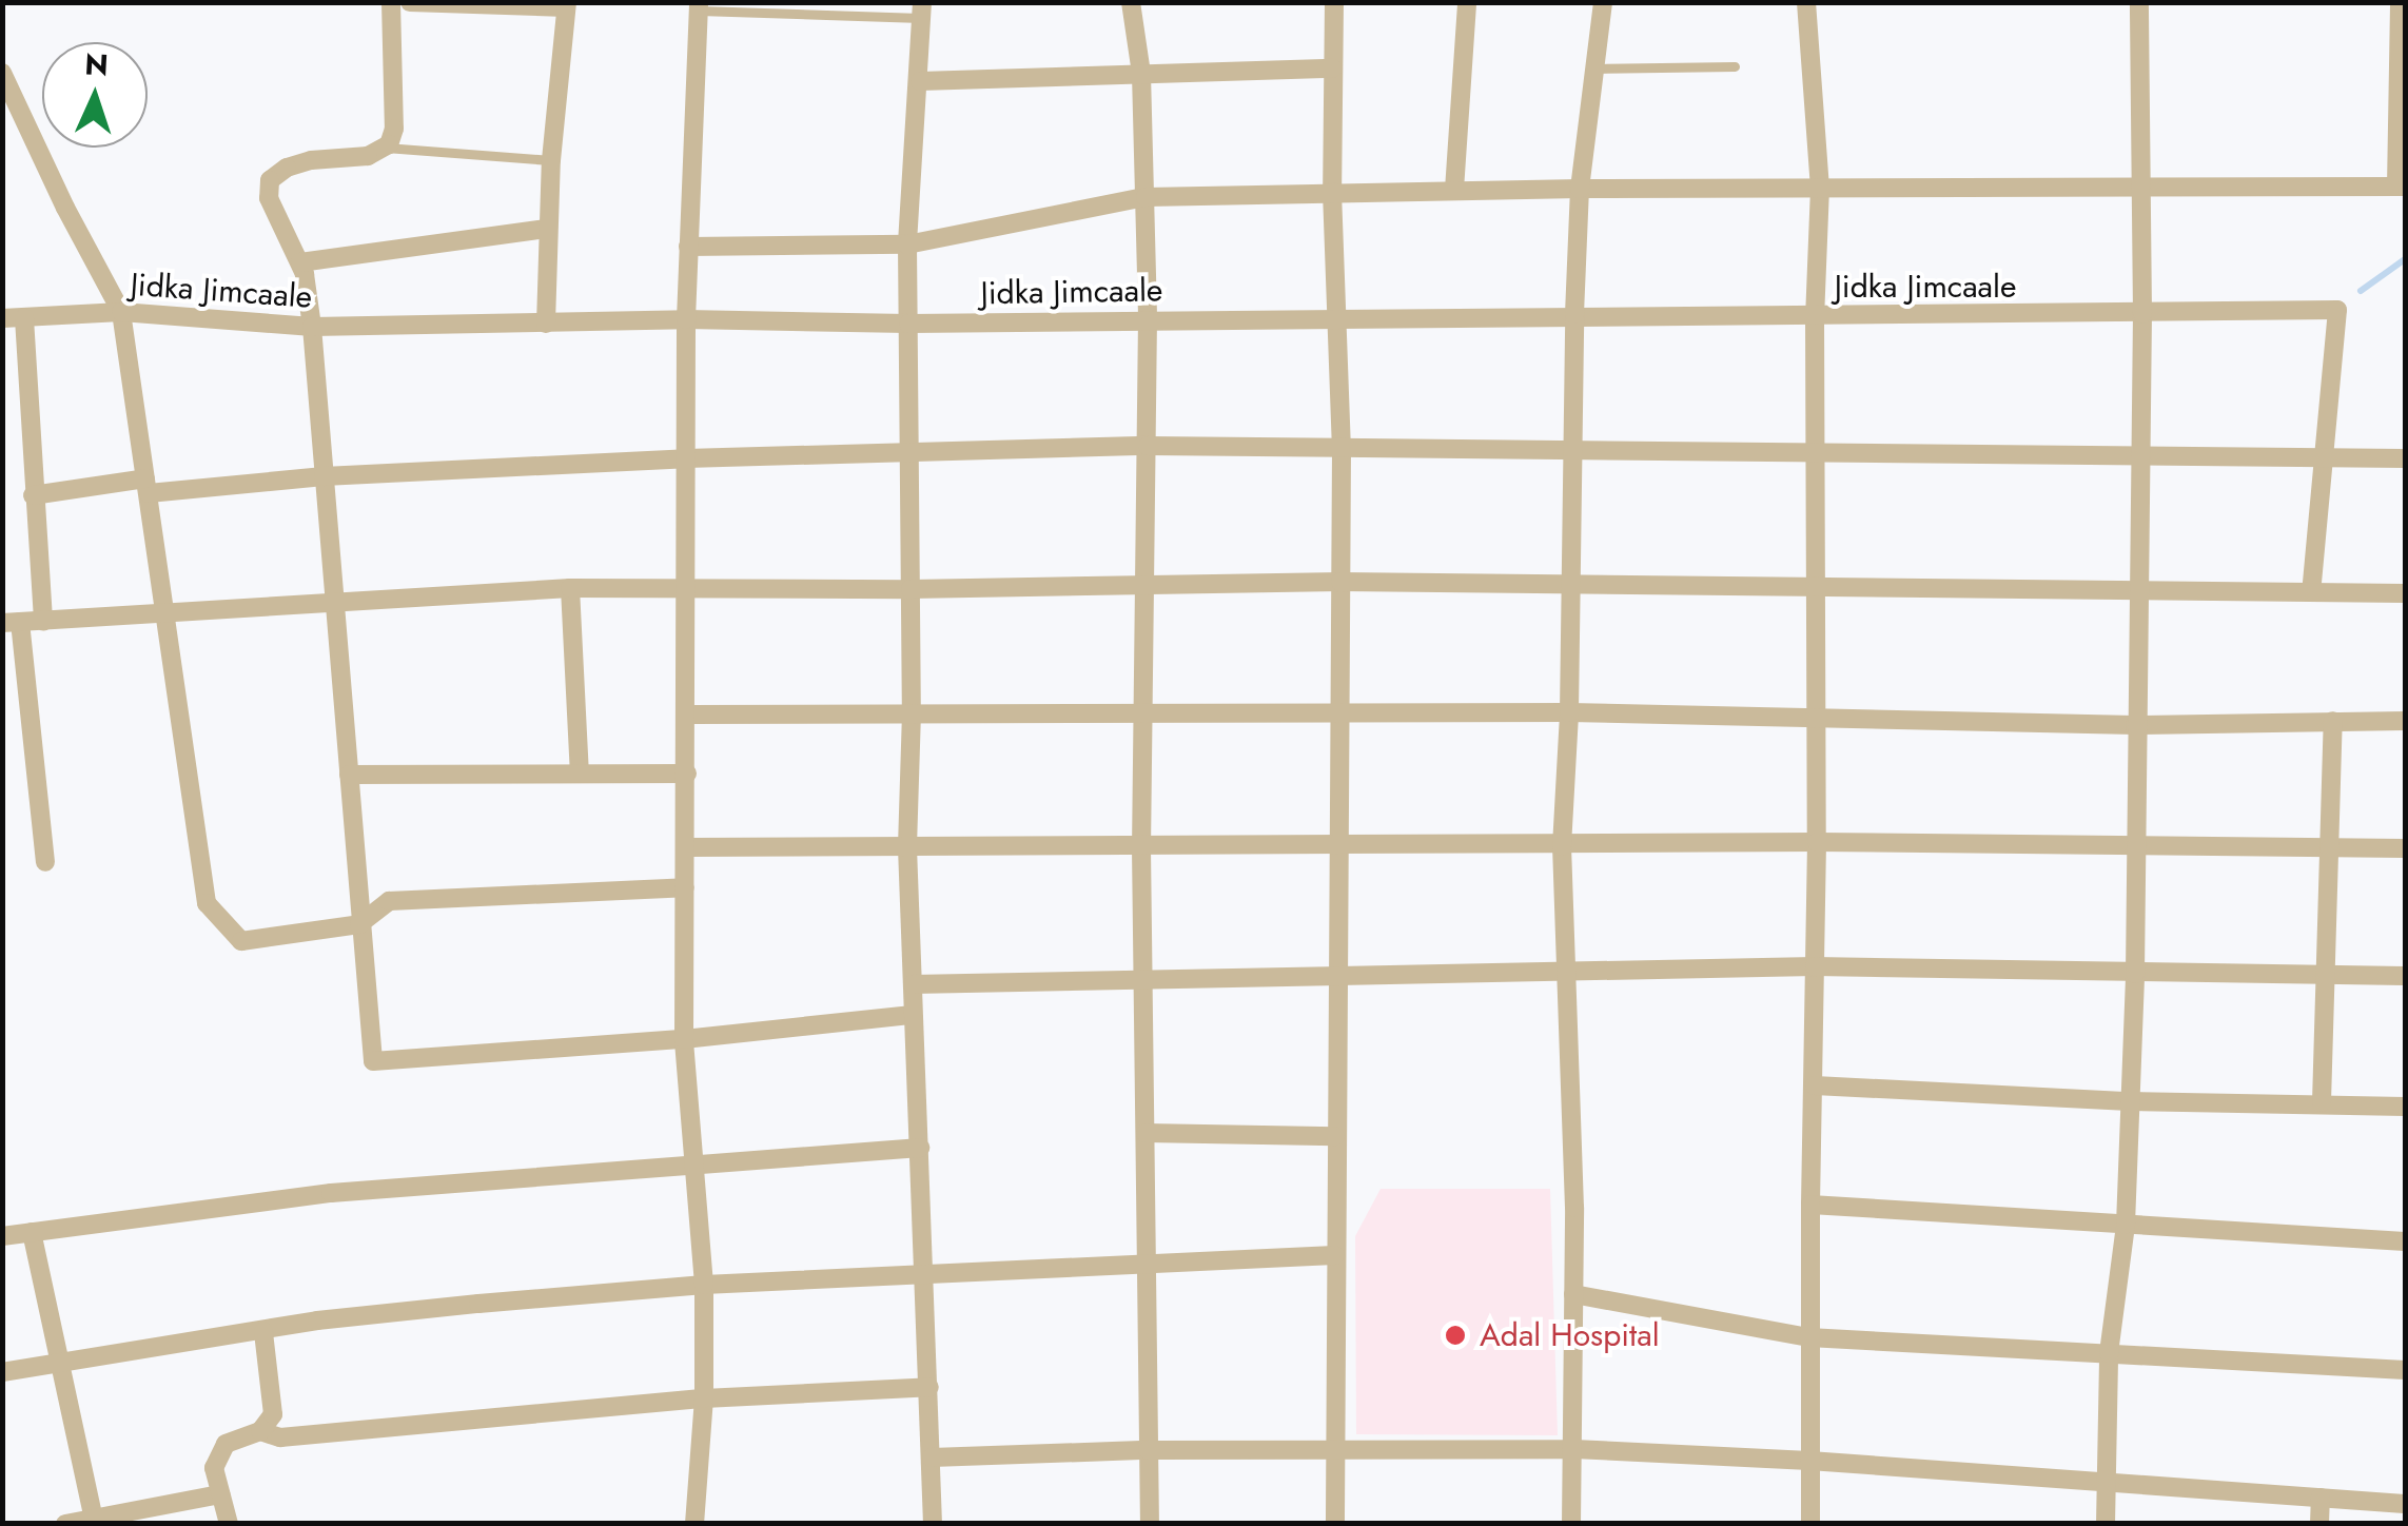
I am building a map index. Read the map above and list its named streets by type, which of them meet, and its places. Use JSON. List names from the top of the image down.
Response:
{
  "streets": {
    "street": ["Jidka Jimcaale"]
  },
  "places": ["Adal Hospital"],
  "north": "top"
}
